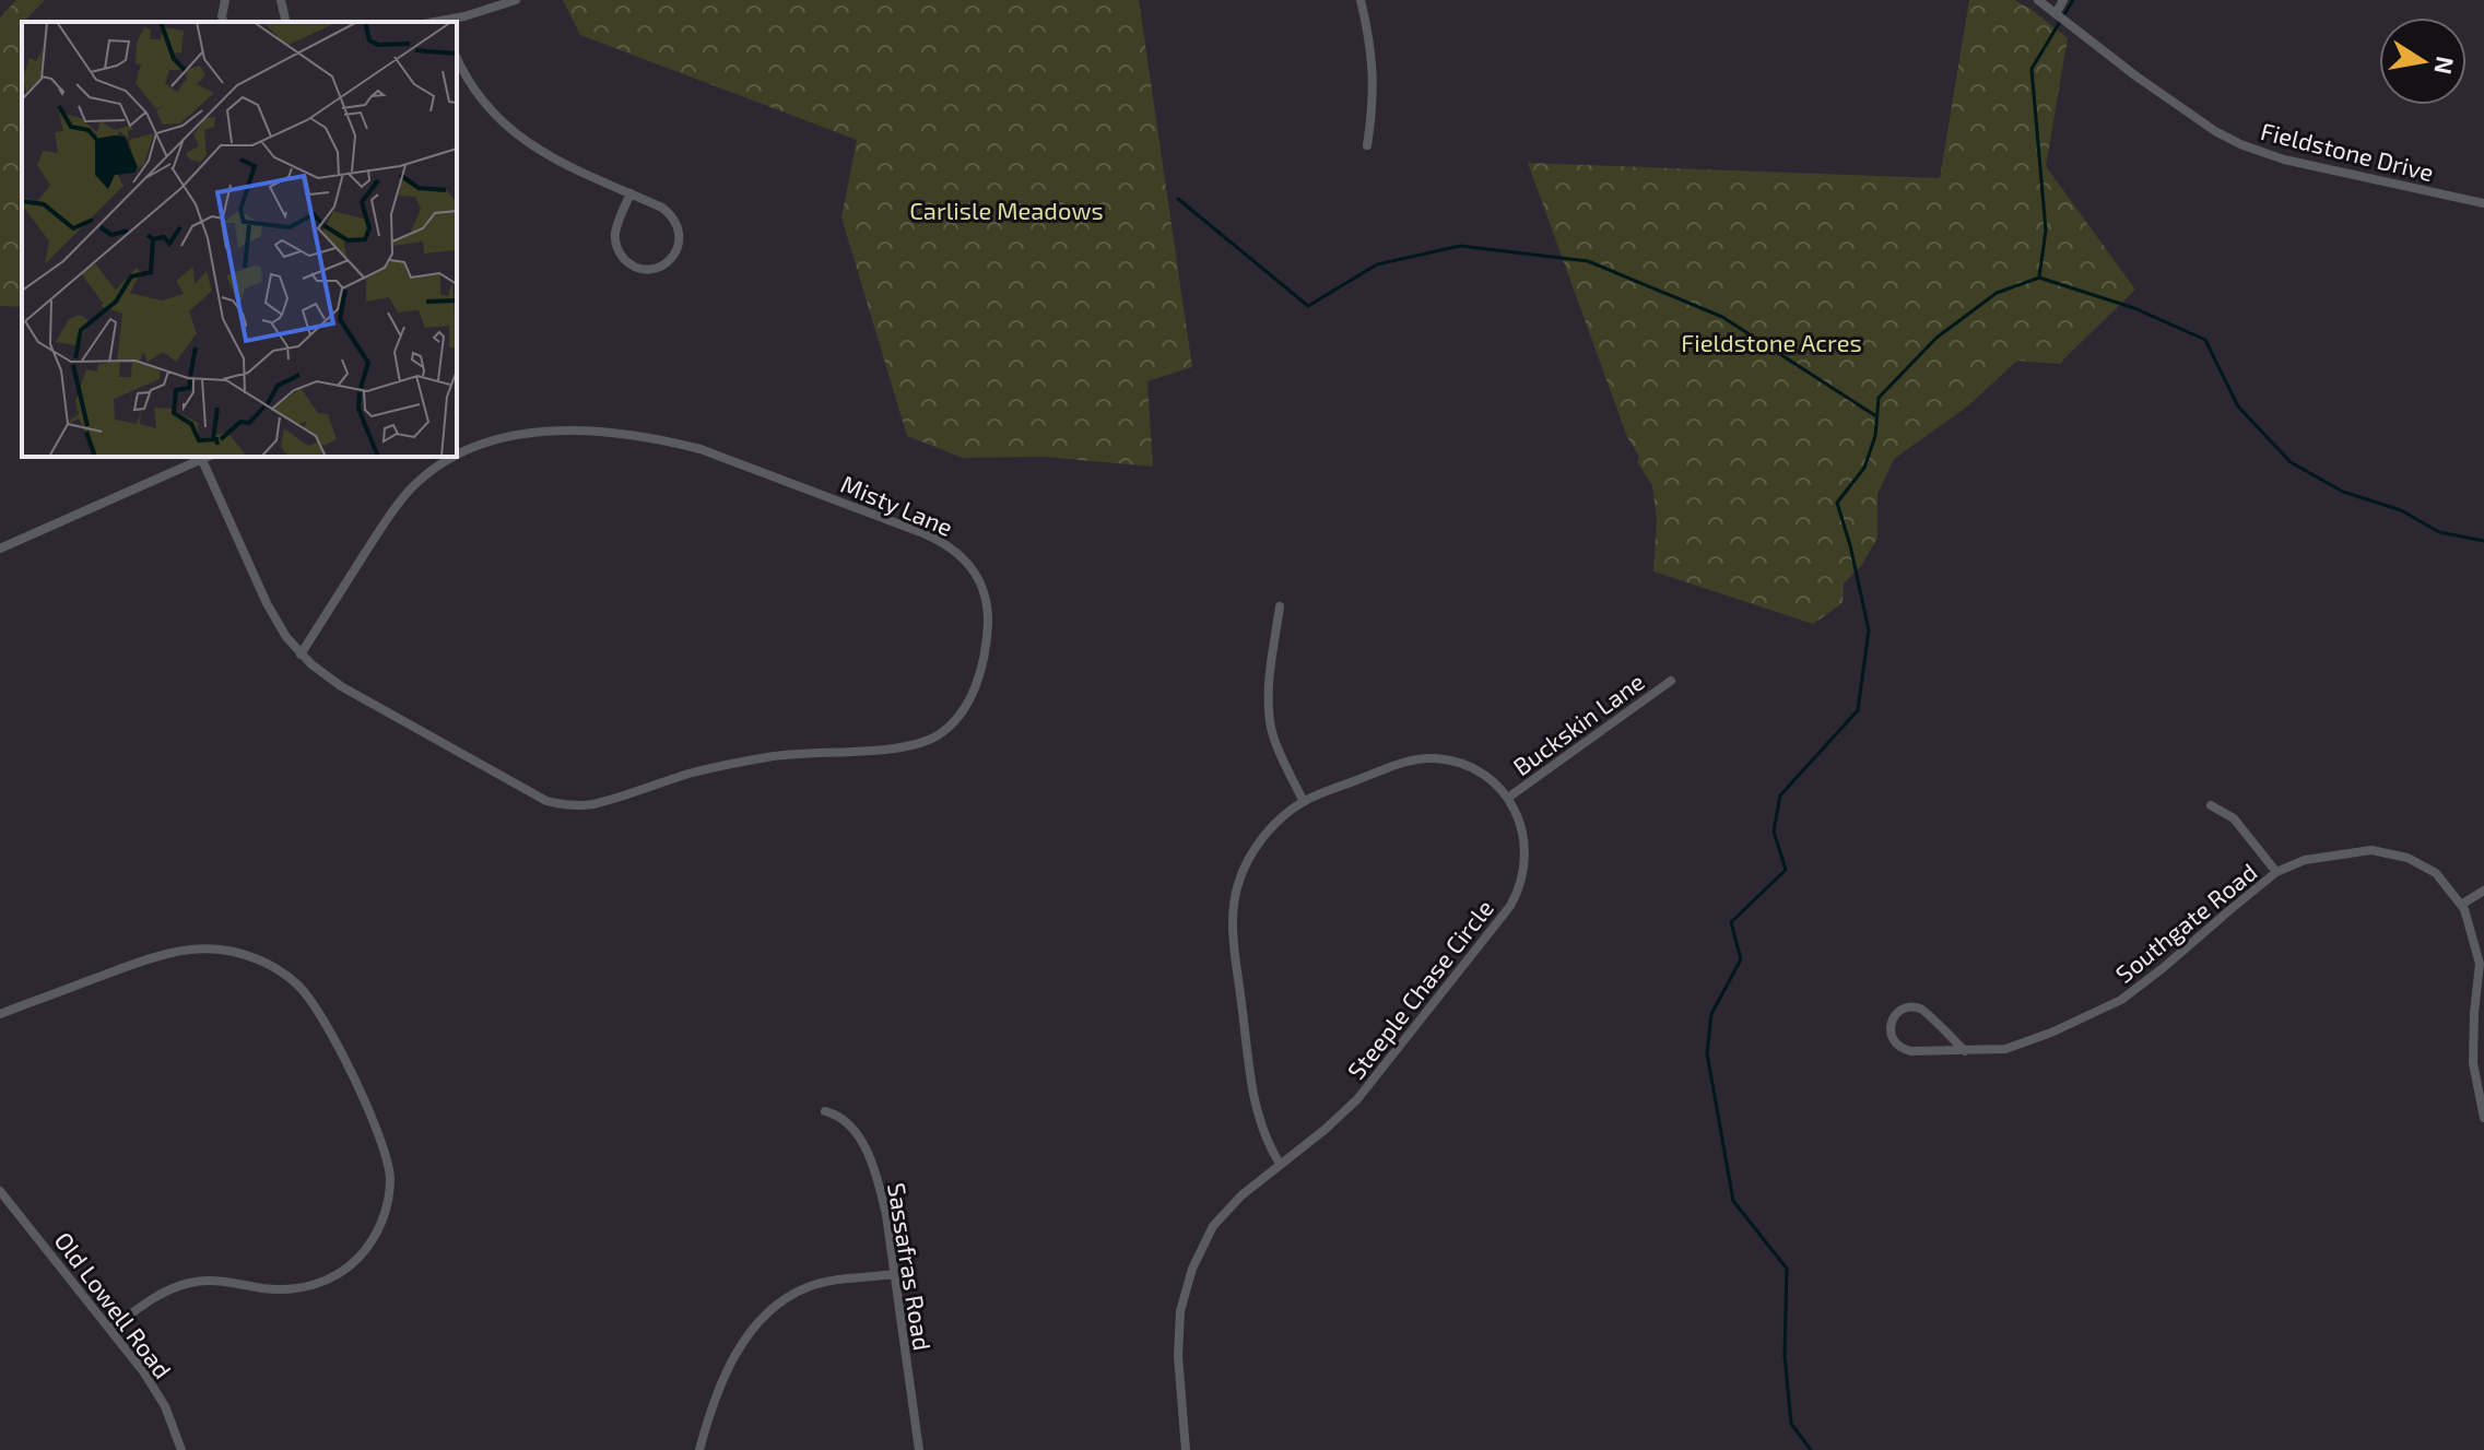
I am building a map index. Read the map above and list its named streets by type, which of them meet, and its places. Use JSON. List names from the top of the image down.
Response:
{
  "streets": {
    "street": [
      "Fieldstone Drive",
      "Misty Lane",
      "Buckskin Lane",
      "Southgate Road",
      "Steeple Chase Circle",
      "Sassafras Road",
      "Old Lowell Road"
    ]
  },
  "crossings": [
    ["Buckskin Lane", "Steeple Chase Circle"]
  ],
  "parks": ["Carlisle Meadows", "Fieldstone Acres"],
  "north": "right"
}
